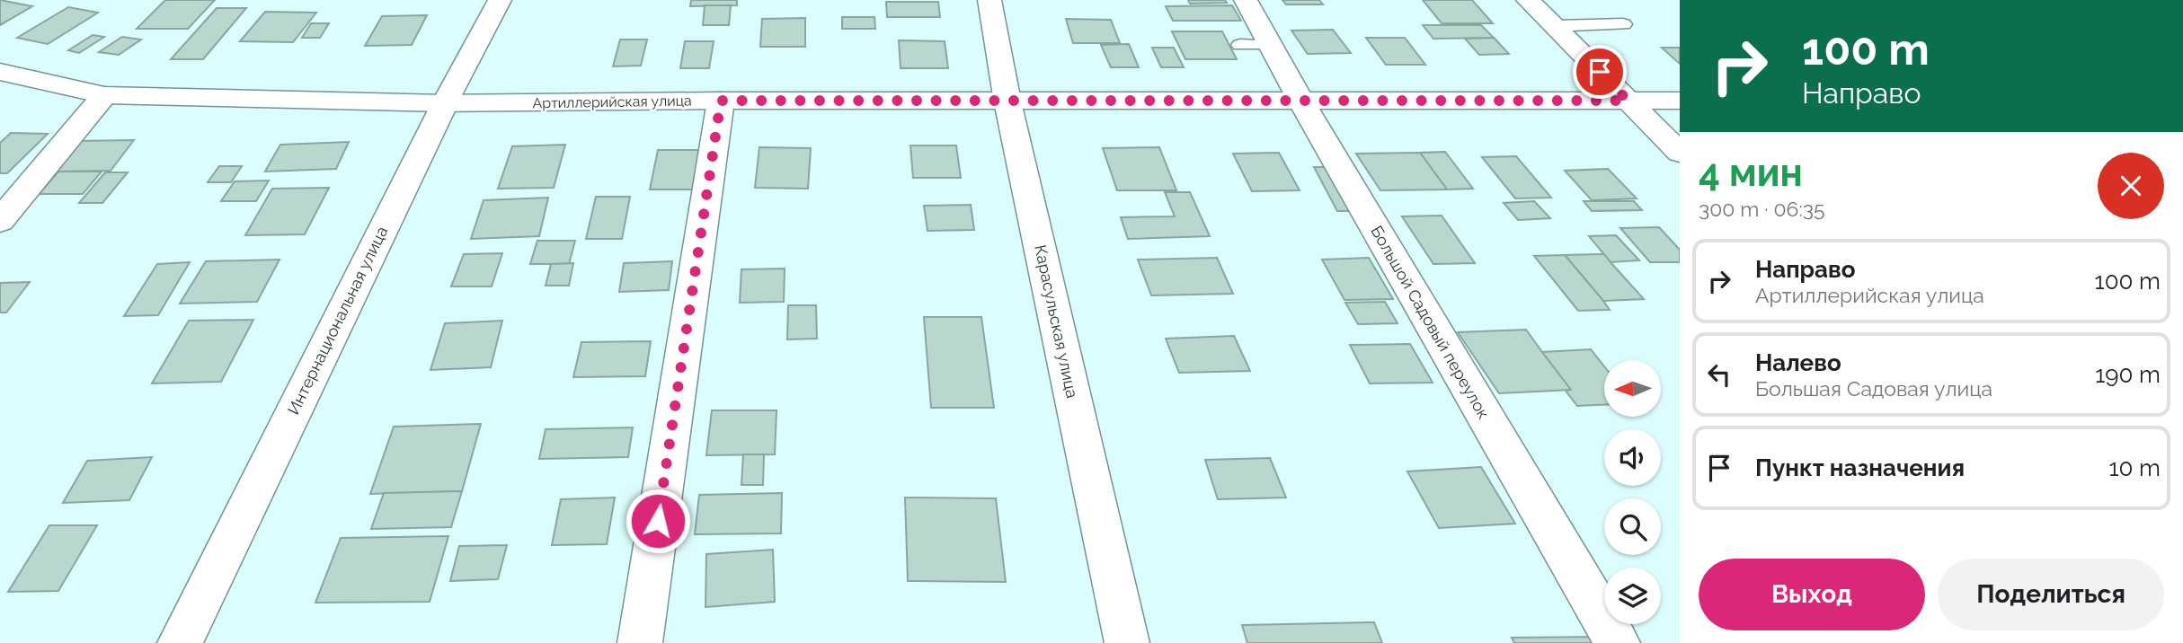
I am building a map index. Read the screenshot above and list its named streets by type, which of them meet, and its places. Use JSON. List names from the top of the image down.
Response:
{
  "streets": {
    "street": [
      "Артиллерийская улица",
      "Интернациональная улица",
      "Карасульская улица",
      "Большой Садовый переулок"
    ]
  },
  "crossings": [
    ["Артиллерийская улица", "Интернациональная улица"],
    ["Артиллерийская улица", "Карасульская улица"],
    ["Артиллерийская улица", "Большой Садовый переулок"]
  ],
  "north": "left",
  "page": {
    "turn": ["100 m", "Направо"],
    "heading": ["4 мин", "300 m · 06:35"],
    "list": [
      {
        "name": "Направо",
        "note": "Артиллерийская улица",
        "value": "100 m"
      },
      {
        "name": "Налево",
        "note": "Большая Садовая улица",
        "value": "190 m"
      },
      {
        "name": "Пункт назначения",
        "value": "10 m"
      }
    ],
    "buttons": ["Выход", "Поделиться"]
  }
}
